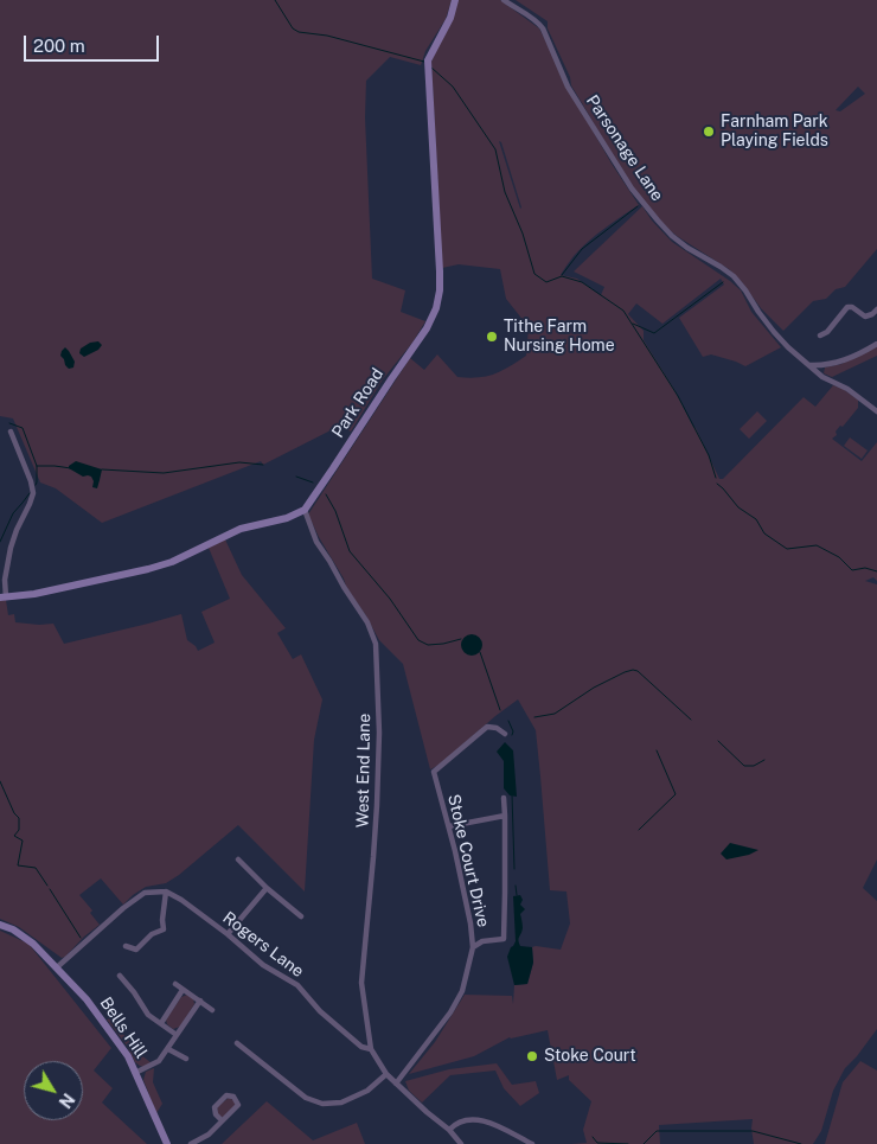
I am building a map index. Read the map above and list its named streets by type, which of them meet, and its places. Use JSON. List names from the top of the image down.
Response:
{
  "streets": {
    "main road": ["Park Road", "Bells Hill"],
    "street": [
      "Parsonage Lane",
      "West End Lane",
      "Stoke Court Drive",
      "Rogers Lane"
    ]
  },
  "crossings": [
    ["Park Road", "West End Lane"],
    ["West End Lane", "Rogers Lane"],
    ["Stoke Court Drive", "Rogers Lane"]
  ],
  "places": ["Farnham Park Playing Fields", "Tithe Farm Nursing Home", "Stoke Court"],
  "scale_bar": "200 m",
  "north": "bottom right"
}
